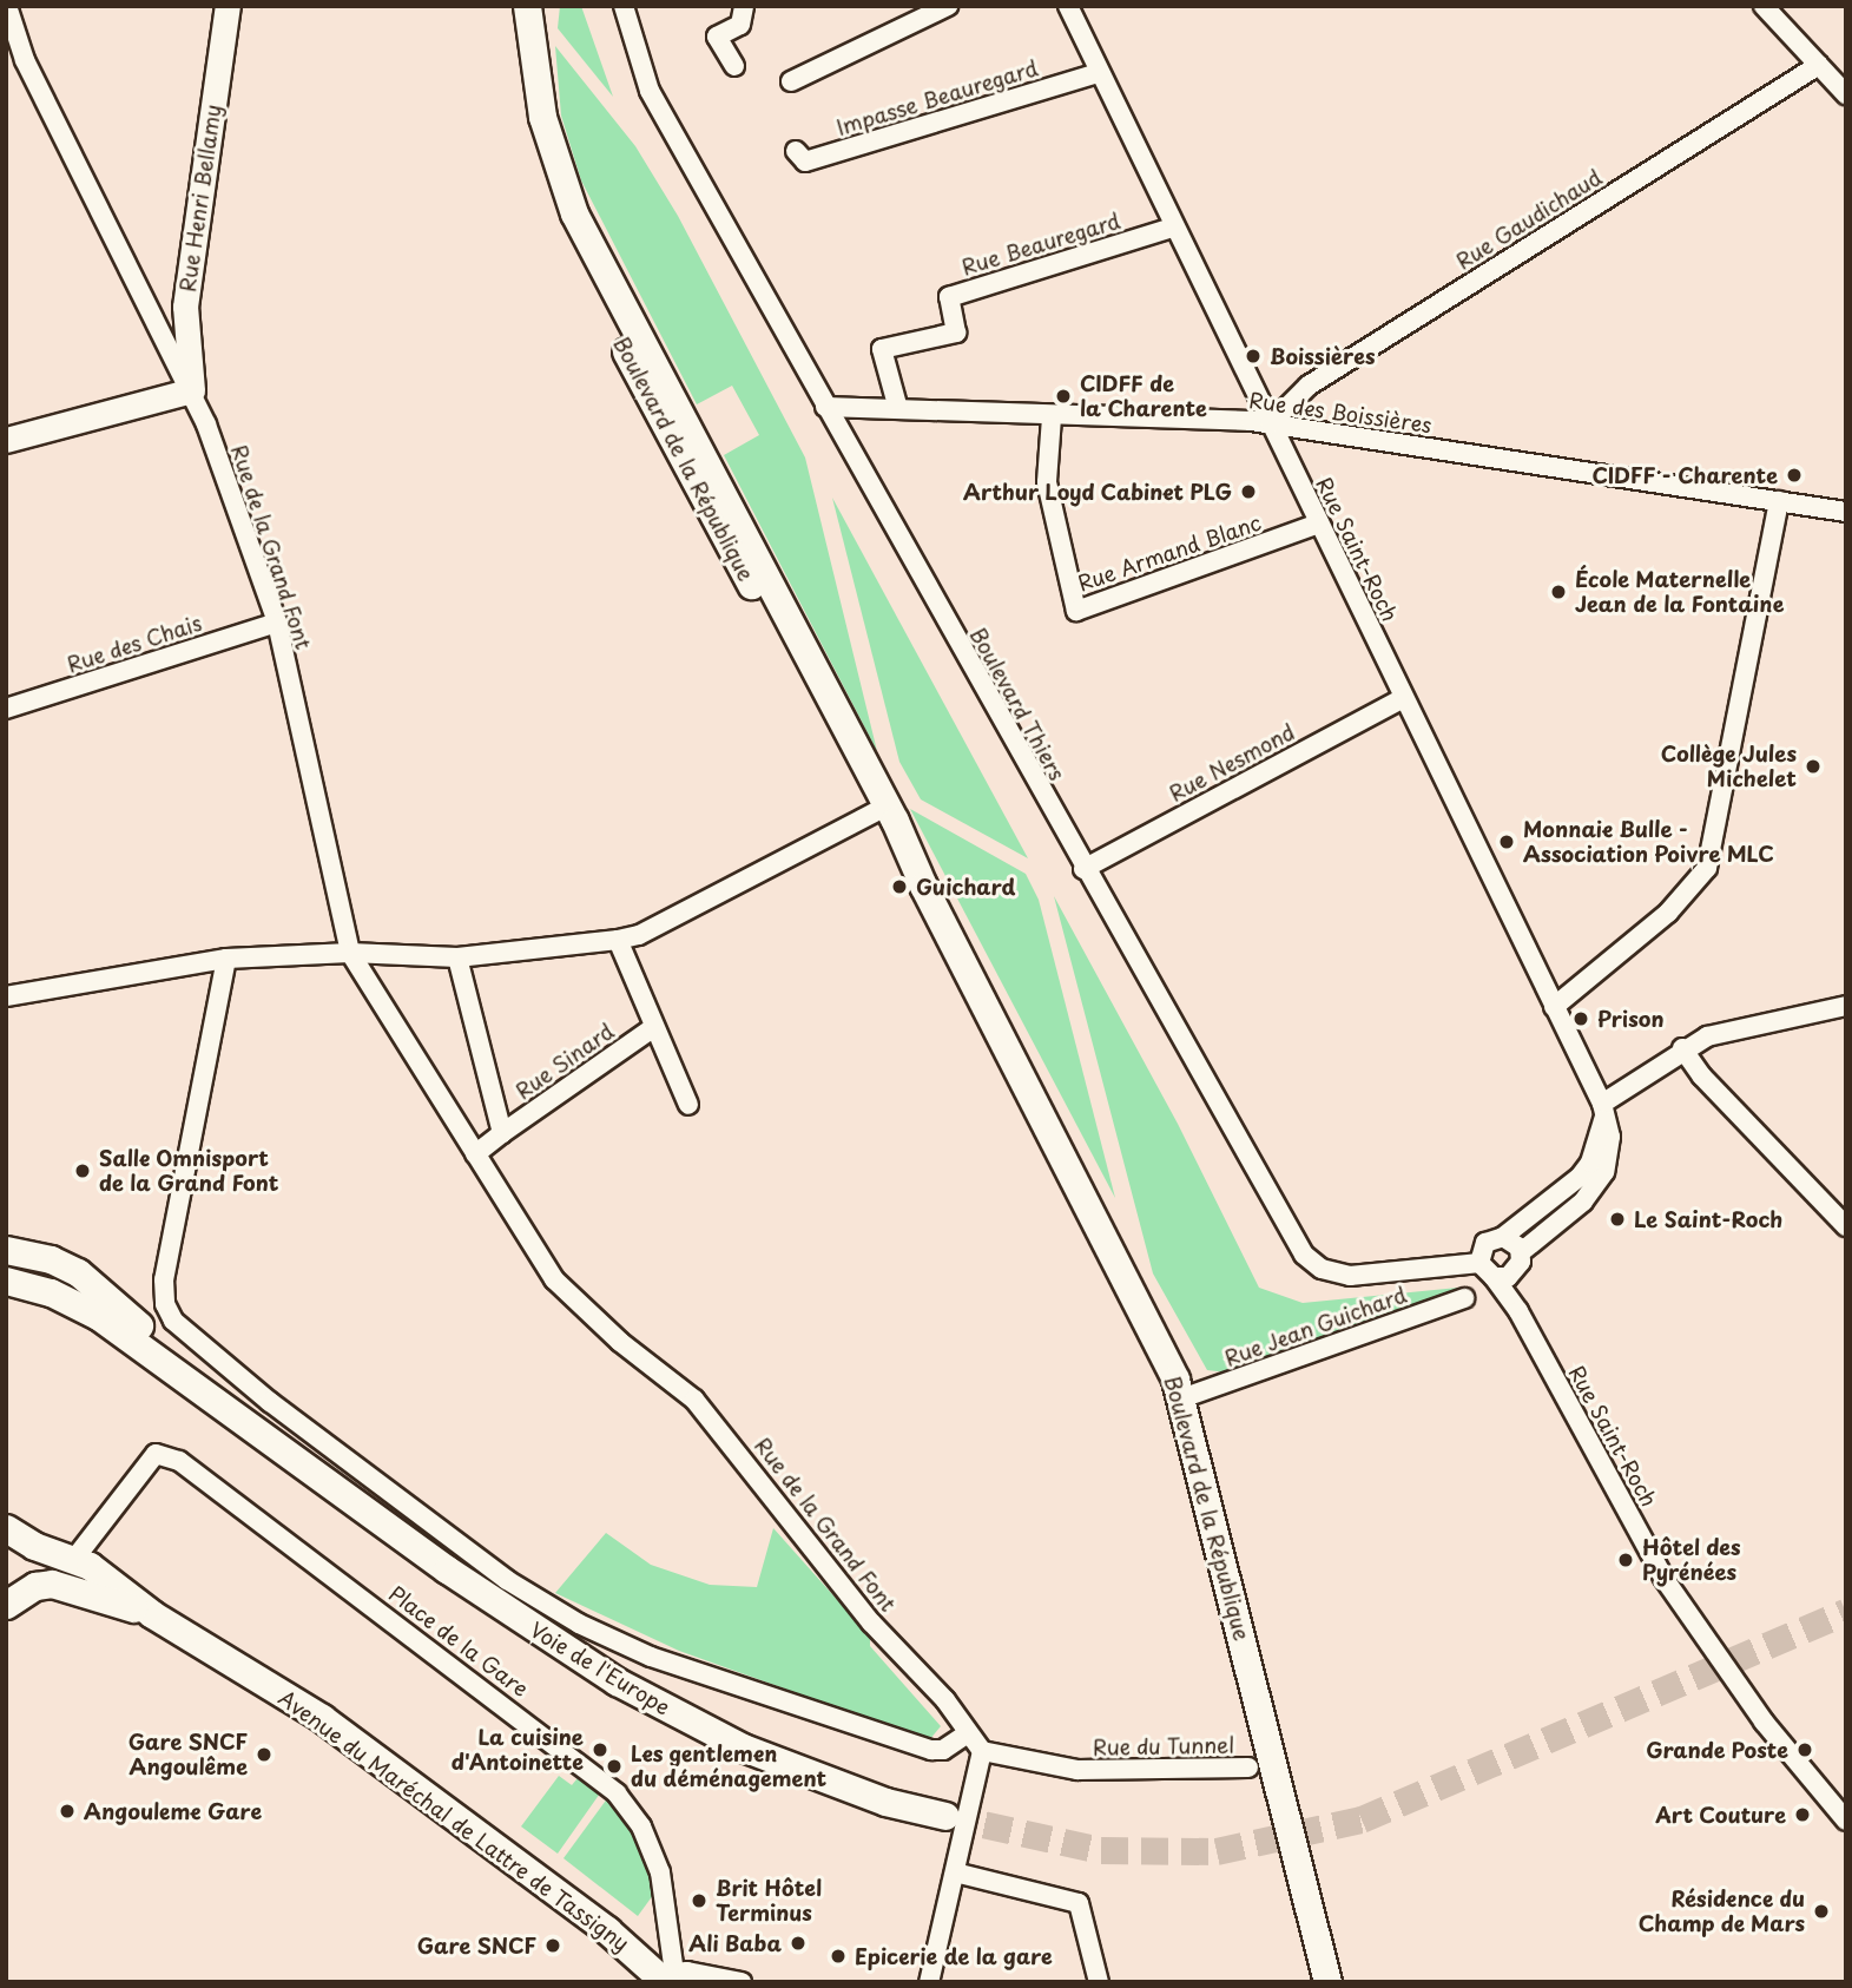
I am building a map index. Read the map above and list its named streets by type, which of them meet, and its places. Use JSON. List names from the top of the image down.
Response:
{
  "streets": {
    "main road": ["Boulevard de la République", "Voie de l'Europe", "Avenue du Maréchal de Lattre de Tassigny"],
    "street": [
      "Impasse Beauregard",
      "Rue Henri Bellamy",
      "Rue Gaudichaud",
      "Rue Beauregard",
      "Rue des Boissières",
      "Rue de la Grand Font",
      "Rue Saint-Roch",
      "Rue Armand Blanc",
      "Rue des Chais",
      "Boulevard Thiers",
      "Rue Nesmond",
      "Rue Sinard",
      "Rue Jean Guichard",
      "Place de la Gare",
      "Rue du Tunnel"
    ]
  },
  "crossings": [
    ["Impasse Beauregard", "Rue Saint-Roch"],
    ["Rue Henri Bellamy", "Rue de la Grand Font"],
    ["Rue Gaudichaud", "Rue des Boissières"],
    ["Rue Gaudichaud", "Rue Saint-Roch"],
    ["Rue Beauregard", "Rue des Boissières"],
    ["Rue Beauregard", "Rue Saint-Roch"],
    ["Rue des Boissières", "Rue Saint-Roch"],
    ["Rue des Boissières", "Rue Armand Blanc"],
    ["Rue des Boissières", "Boulevard Thiers"],
    ["Boulevard de la République", "Rue Jean Guichard"],
    ["Rue de la Grand Font", "Rue des Chais"],
    ["Rue de la Grand Font", "Rue du Tunnel"],
    ["Rue Saint-Roch", "Rue Armand Blanc"],
    ["Rue Saint-Roch", "Boulevard Thiers"],
    ["Rue Saint-Roch", "Rue Nesmond"],
    ["Boulevard Thiers", "Rue Nesmond"],
    ["Place de la Gare", "Avenue du Maréchal de Lattre de Tassigny"]
  ],
  "places": [
    "Boissières",
    "CIDFF de la Charente",
    "CIDFF - Charente",
    "Arthur Loyd Cabinet PLG",
    "École Maternelle Jean de la Fontaine",
    "Collège Jules Michelet",
    "Monnaie Bulle - Association Poivre MLC",
    "Guichard",
    "Prison",
    "Salle Omnisport de la Grand Font",
    "Le Saint-Roch",
    "Hôtel des Pyrénées",
    "La cuisine d'Antoinette",
    "Grande Poste",
    "Gare SNCF Angoulême",
    "Les gentlemen du déménagement",
    "Angouleme Gare",
    "Art Couture",
    "Brit Hôtel Terminus",
    "Résidence du Champ de Mars",
    "Ali Baba",
    "Gare SNCF",
    "Epicerie de la gare"
  ]
}
